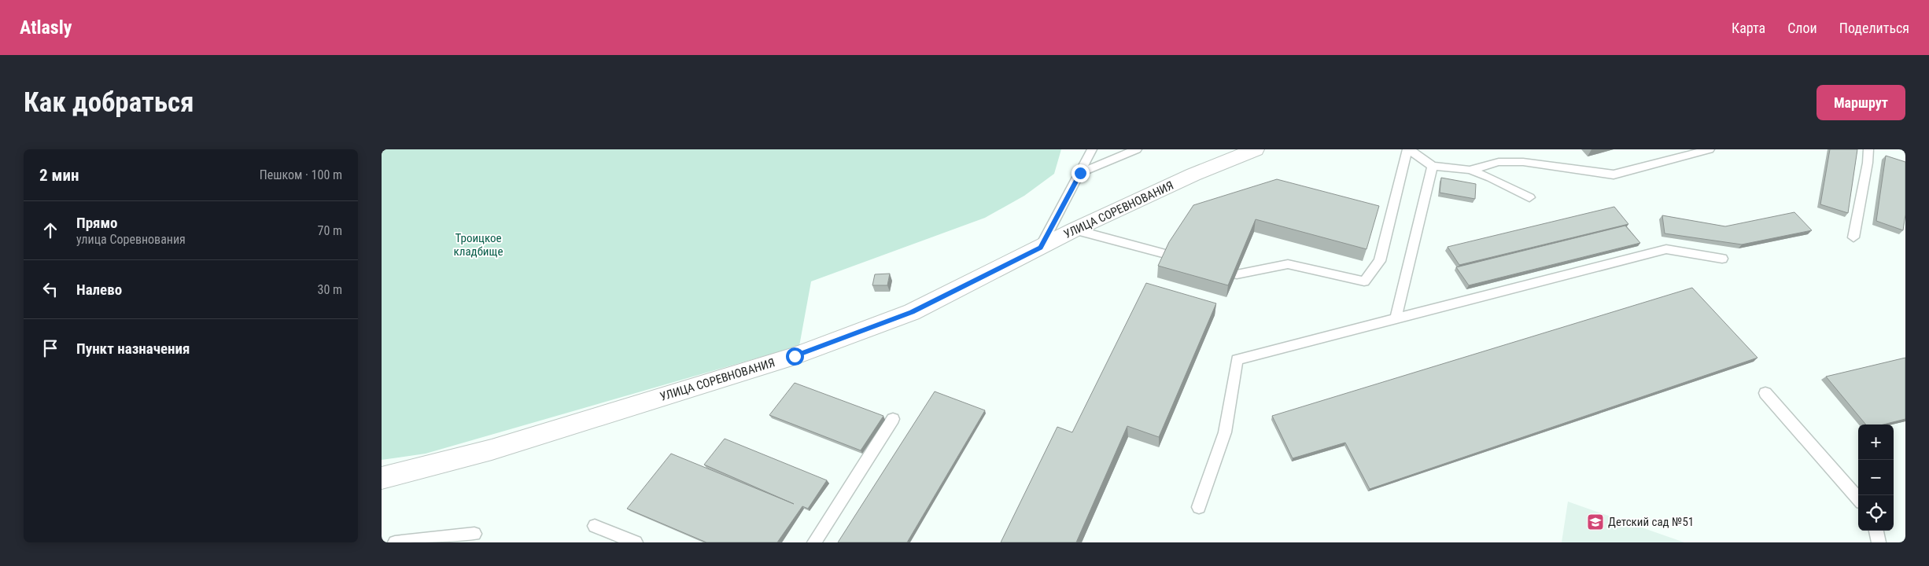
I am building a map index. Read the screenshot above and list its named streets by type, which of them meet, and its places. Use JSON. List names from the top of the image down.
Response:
{
  "streets": {
    "street": ["УЛИЦА СОРЕВНОВАНИЯ"]
  },
  "parks": ["Троицкое кладбище"],
  "places": {
    "school or university": ["Детский сад №51"]
  },
  "page": {
    "header": "Atlasly",
    "nav": ["Карта", "Слои", "Поделиться"],
    "buttons": "Маршрут",
    "title": "Как добраться",
    "heading": ["2 мин", "Пешком · 100 m"],
    "list": [
      ["Прямо", "улица Соревнования", "70 m"],
      ["Налево", "30 m"],
      "Пункт назначения"
    ],
    "map_buttons": ["+", "−"]
  }
}
